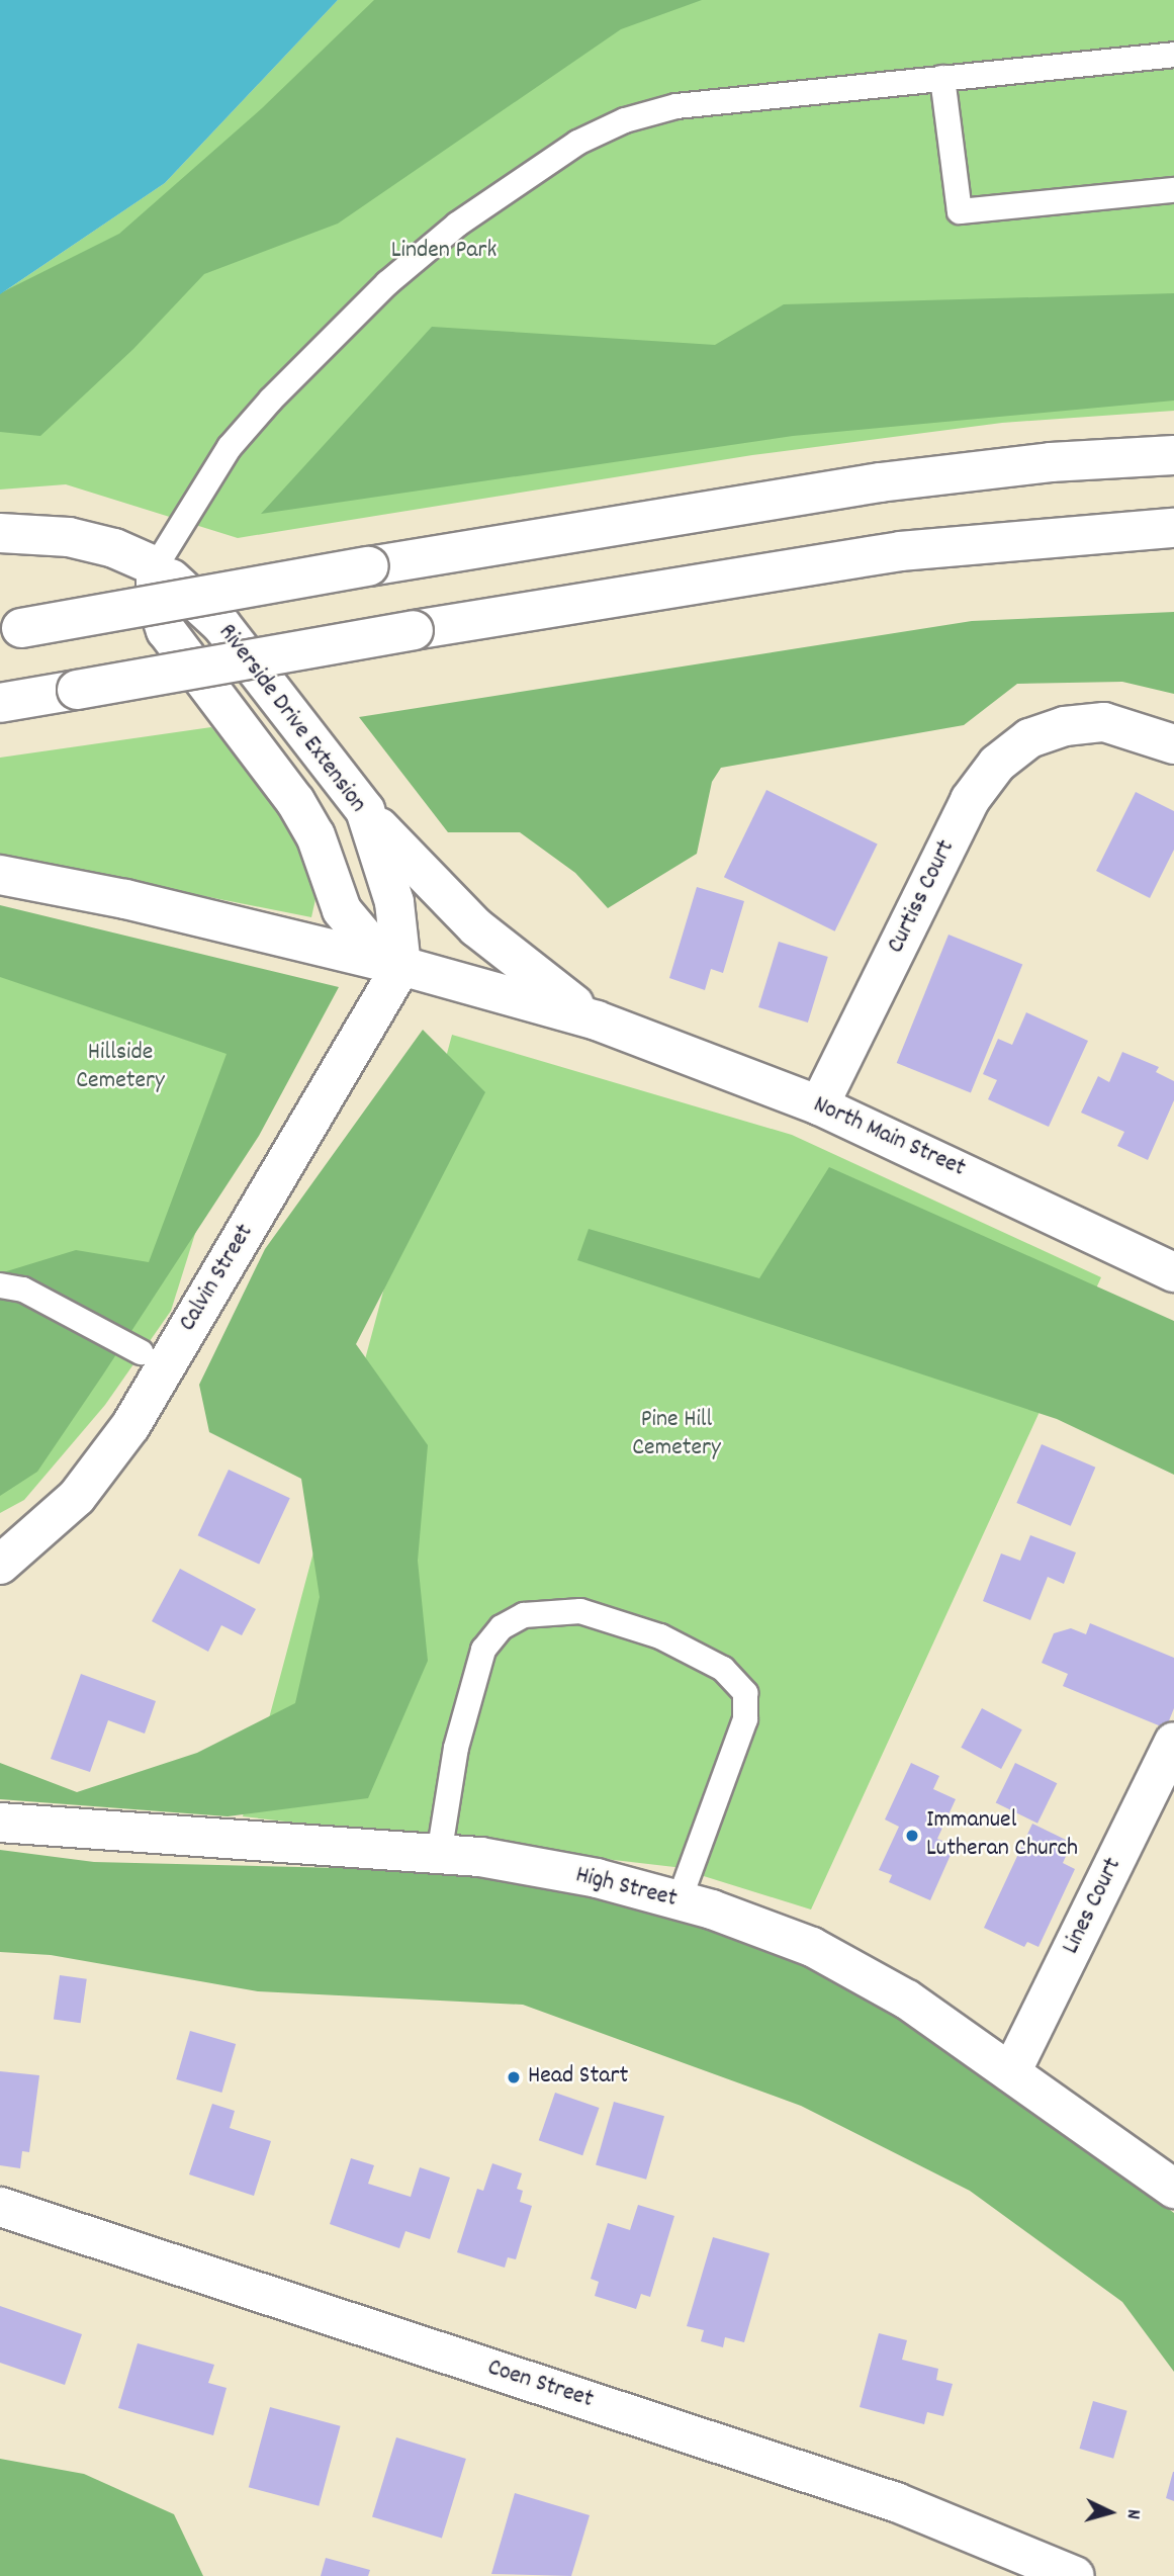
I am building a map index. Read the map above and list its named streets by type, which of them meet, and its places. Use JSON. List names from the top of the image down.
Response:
{
  "streets": {
    "main road": [
      "Riverside Drive Extension",
      "Curtiss Court",
      "North Main Street",
      "Calvin Street",
      "High Street",
      "Lines Court",
      "Coen Street"
    ]
  },
  "crossings": [
    ["Riverside Drive Extension", "North Main Street"],
    ["Riverside Drive Extension", "Calvin Street"],
    ["Curtiss Court", "North Main Street"],
    ["North Main Street", "Calvin Street"],
    ["High Street", "Lines Court"]
  ],
  "parks": ["Linden Park", "Hillside Cemetery", "Pine Hill Cemetery"],
  "places": ["Immanuel Lutheran Church", "Head Start"],
  "north": "right"
}
